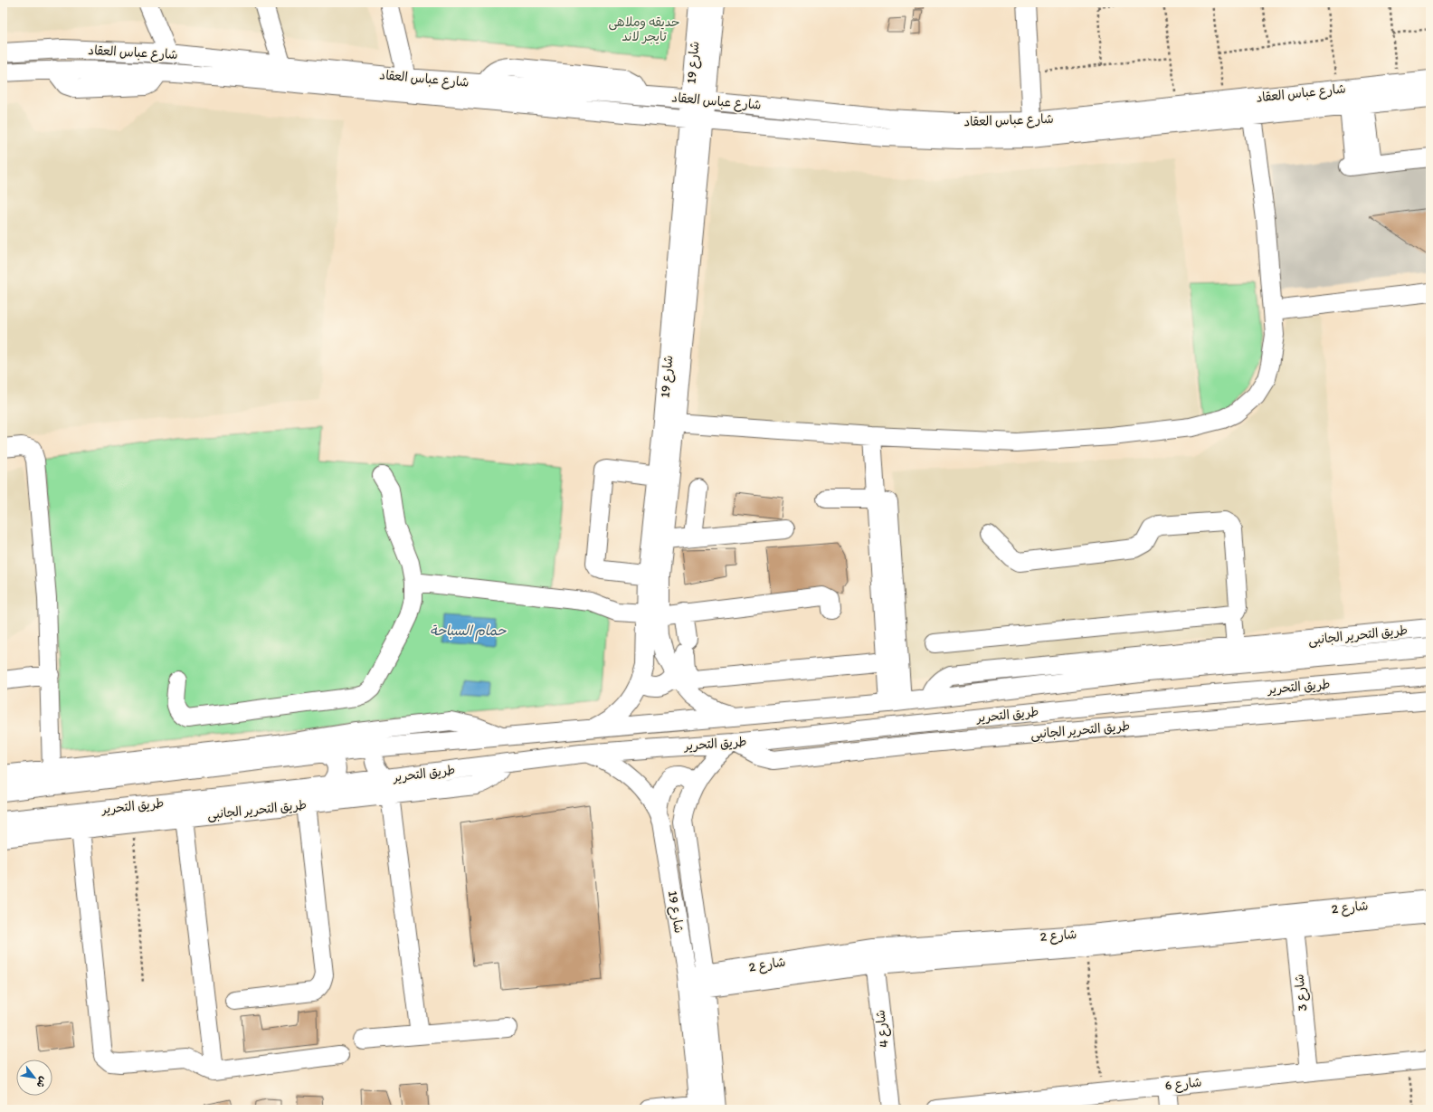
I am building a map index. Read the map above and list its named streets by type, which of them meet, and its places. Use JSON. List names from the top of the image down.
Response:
{
  "streets": {
    "street": [
      "شارع عباس العقاد",
      "شارع 19",
      "طريق التحرير الجانبى",
      "طريق التحرير",
      "شارع 2",
      "شارع 3",
      "شارع 4",
      "شارع 6"
    ]
  },
  "crossings": [
    ["شارع عباس العقاد", "شارع 19"],
    ["شارع 19", "طريق التحرير الجانبى"],
    ["شارع 19", "طريق التحرير"],
    ["شارع 19", "شارع 2"],
    ["طريق التحرير الجانبى", "طريق التحرير"],
    ["شارع 2", "شارع 3"],
    ["شارع 2", "شارع 4"],
    ["شارع 3", "شارع 6"]
  ],
  "water": ["حمام السباحة"],
  "parks": ["حديقه وملاهى تايجر لاند"],
  "north": "bottom right"
}
